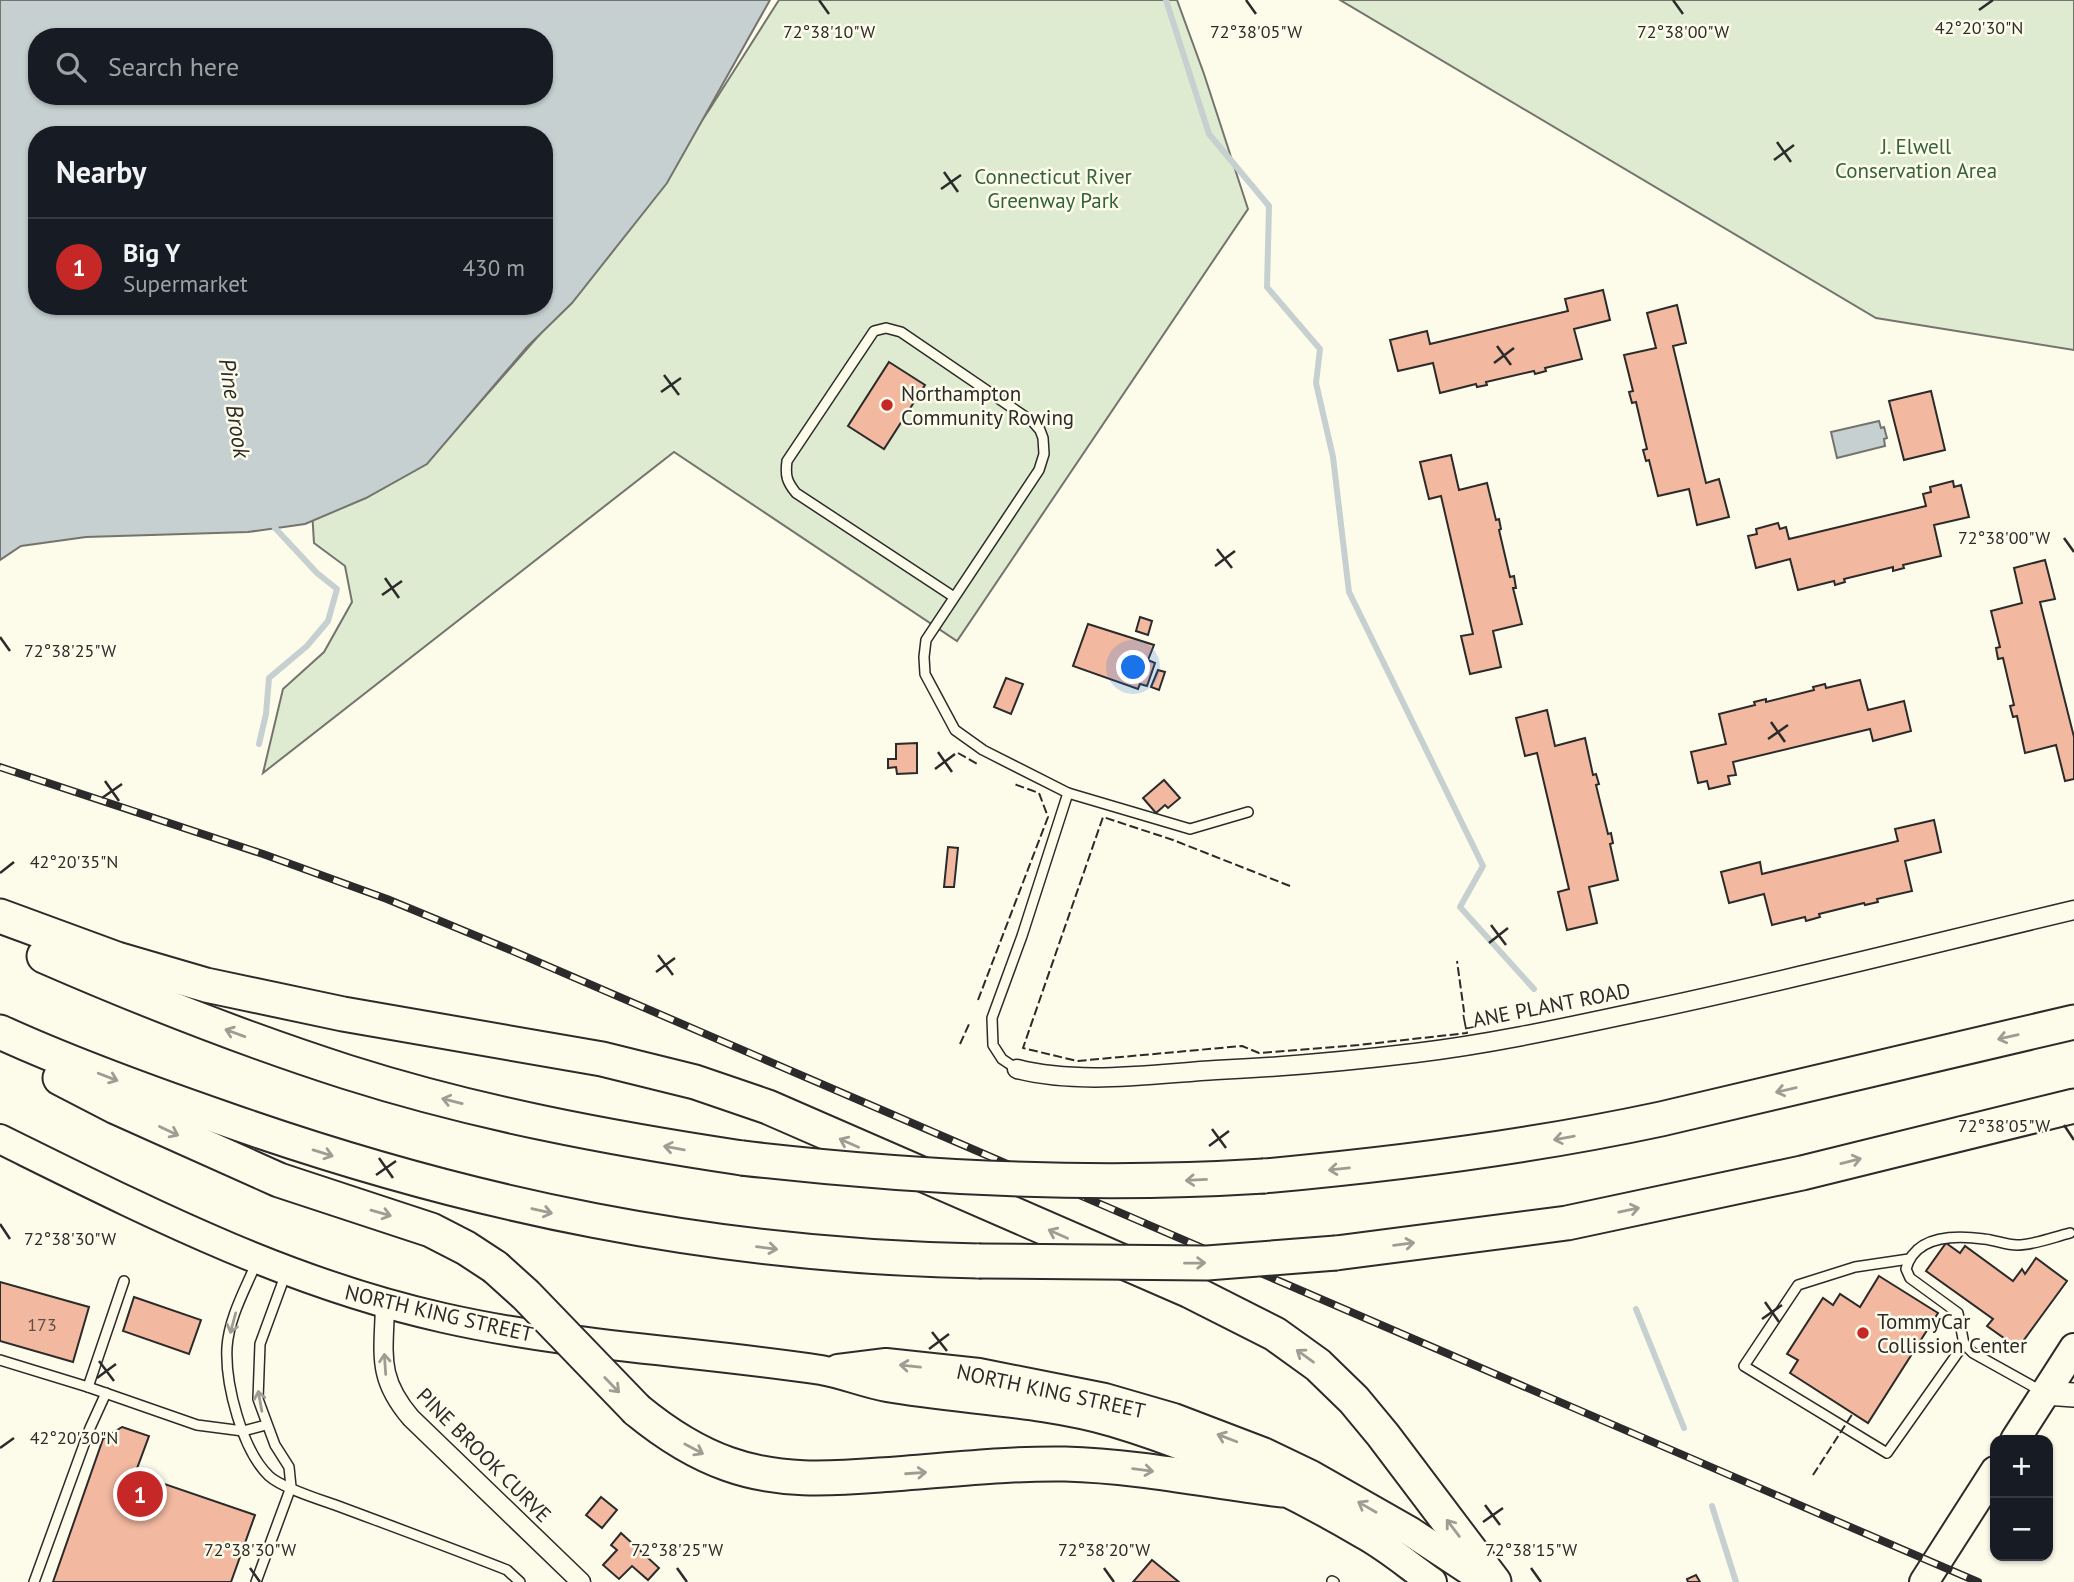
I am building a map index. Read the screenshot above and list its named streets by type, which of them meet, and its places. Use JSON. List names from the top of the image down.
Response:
{
  "streets": {
    "main road": ["NORTH KING STREET"],
    "street": ["LANE PLANT ROAD", "PINE BROOK CURVE"]
  },
  "crossings": [
    ["NORTH KING STREET", "PINE BROOK CURVE"]
  ],
  "one_way": ["PINE BROOK CURVE"],
  "water": ["Pine Brook"],
  "parks": ["J. Elwell Conservation Area", "Connecticut River Greenway Park"],
  "places": ["Northampton Community Rowing", "TommyCar Collission Center"],
  "house_numbers": ["173"],
  "page": {
    "search": "Search here",
    "heading": "Nearby",
    "list": [
      {
        "mark": "1",
        "name": "Big Y",
        "note": "Supermarket",
        "value": "430 m"
      }
    ],
    "map_buttons": ["+", "−"],
    "pins": "1"
  },
  "coordinates": [
    "42°20'30\"N",
    "72°38'10\"W",
    "72°38'05\"W",
    "72°38'00\"W",
    "72°38'25\"W",
    "42°20'35\"N",
    "72°38'30\"W",
    "72°38'20\"W",
    "72°38'15\"W"
  ]
}
